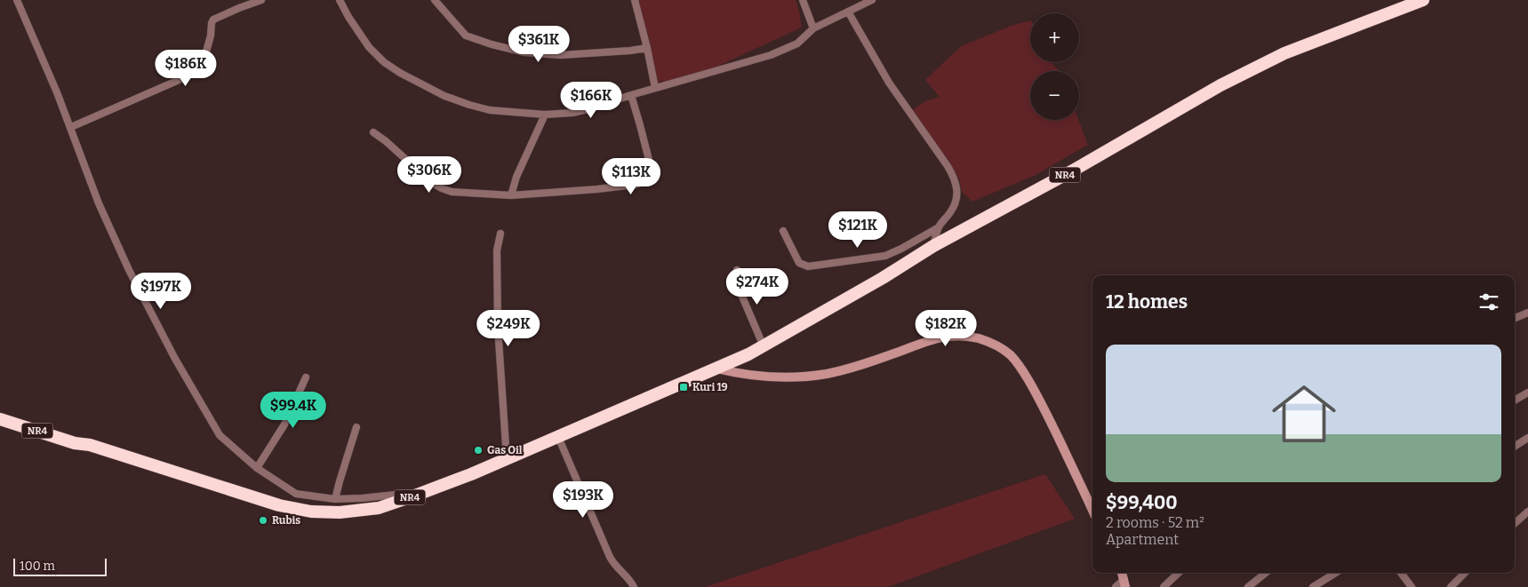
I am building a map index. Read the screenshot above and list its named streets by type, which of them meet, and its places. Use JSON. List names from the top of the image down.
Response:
{
  "streets": {
    "highway": ["NR4"]
  },
  "places": {
    "transit": ["Kuri 19"],
    "other": ["Gas Oil", "Rubis"]
  },
  "scale_bar": "100 m",
  "page": {
    "map_buttons": ["+", "−"],
    "price": [
      "$361K",
      "$186K",
      "$166K",
      "$306K",
      "$113K",
      "$121K",
      "$274K",
      "$197K",
      "$249K",
      "$182K",
      "$99.4K",
      "$193K"
    ],
    "heading": "12 homes",
    "list": [
      {
        "name": "$99,400",
        "note": "2 rooms · 52 m² · Apartment"
      }
    ],
    "scale": "100 m"
  }
}
